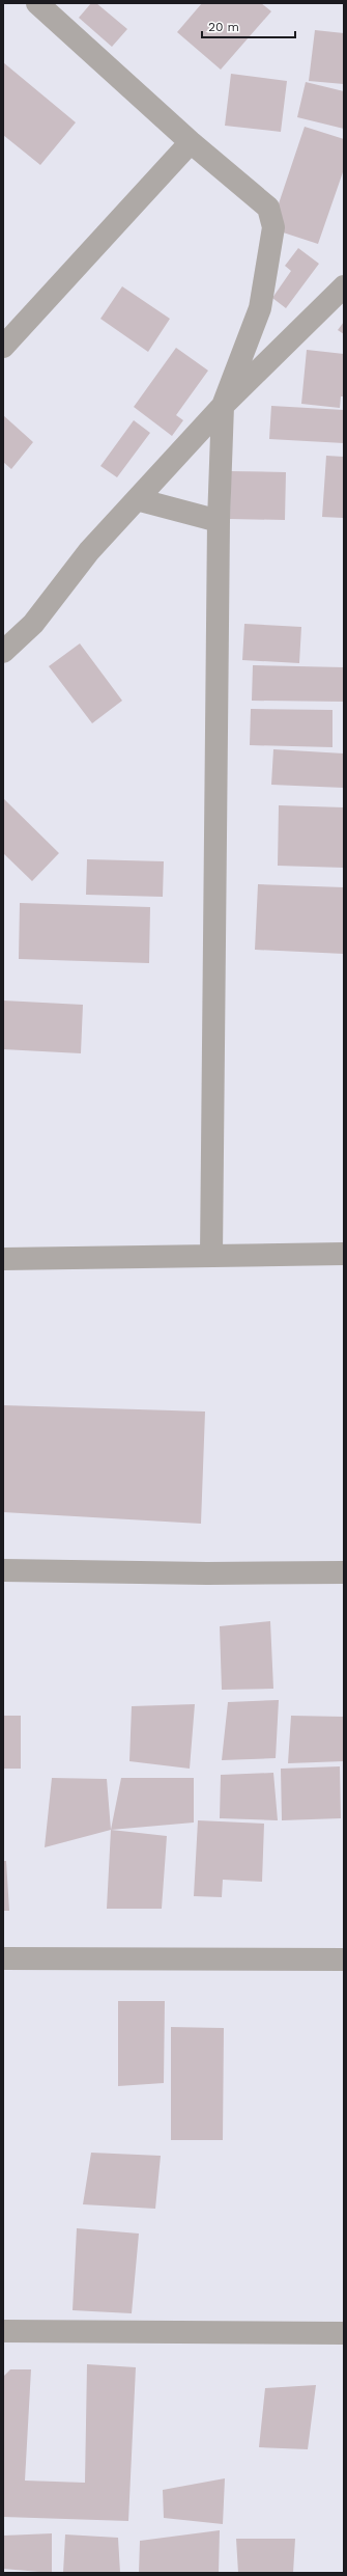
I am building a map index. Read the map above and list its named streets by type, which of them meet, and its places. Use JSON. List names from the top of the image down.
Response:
{
  "scale_bar": "20 m"
}
